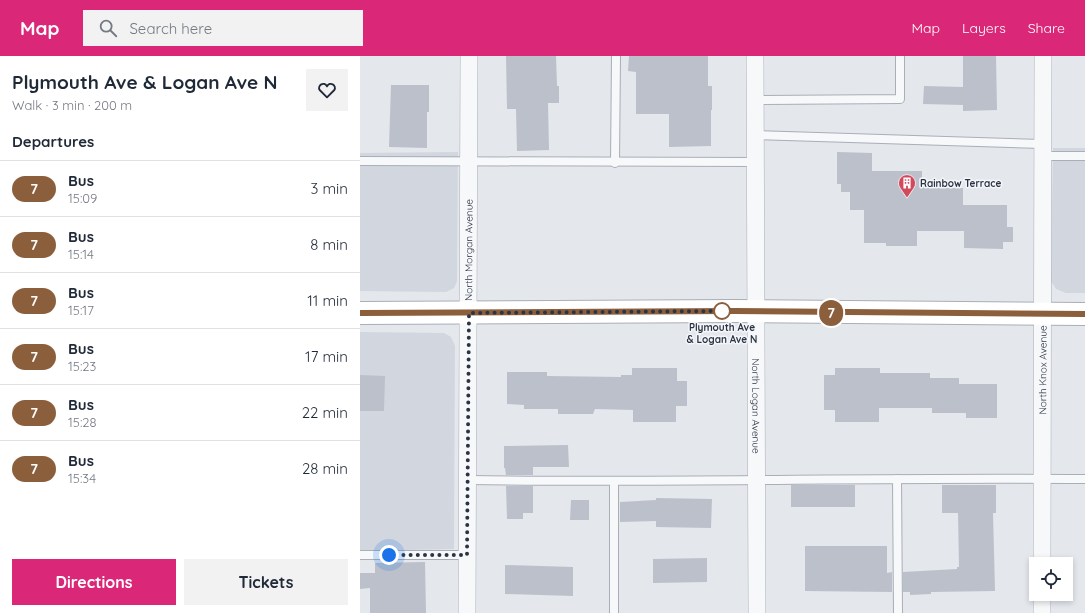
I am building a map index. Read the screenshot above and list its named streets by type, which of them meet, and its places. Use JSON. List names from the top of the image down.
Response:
{
  "streets": {
    "street": ["North Morgan Avenue", "North Knox Avenue", "North Logan Avenue"]
  },
  "places": {
    "building": ["Rainbow Terrace"],
    "other": ["Plymouth Ave & Logan Ave N"]
  },
  "lines": ["bus line 7"],
  "page": {
    "header": "Map",
    "search": "Search here",
    "nav": ["Map", "Layers", "Share"],
    "heading": [
      ["Plymouth Ave & Logan Ave N", "Walk · 3 min · 200 m"],
      "Departures"
    ],
    "on_map": "7",
    "list": [
      {
        "mark": "7",
        "name": "Bus",
        "note": "15:09",
        "value": "3 min"
      },
      {
        "mark": "7",
        "name": "Bus",
        "note": "15:14",
        "value": "8 min"
      },
      {
        "mark": "7",
        "name": "Bus",
        "note": "15:17",
        "value": "11 min"
      },
      {
        "mark": "7",
        "name": "Bus",
        "note": "15:23",
        "value": "17 min"
      },
      {
        "mark": "7",
        "name": "Bus",
        "note": "15:28",
        "value": "22 min"
      },
      {
        "mark": "7",
        "name": "Bus",
        "note": "15:34",
        "value": "28 min"
      }
    ],
    "buttons": ["Directions", "Tickets"]
  }
}
